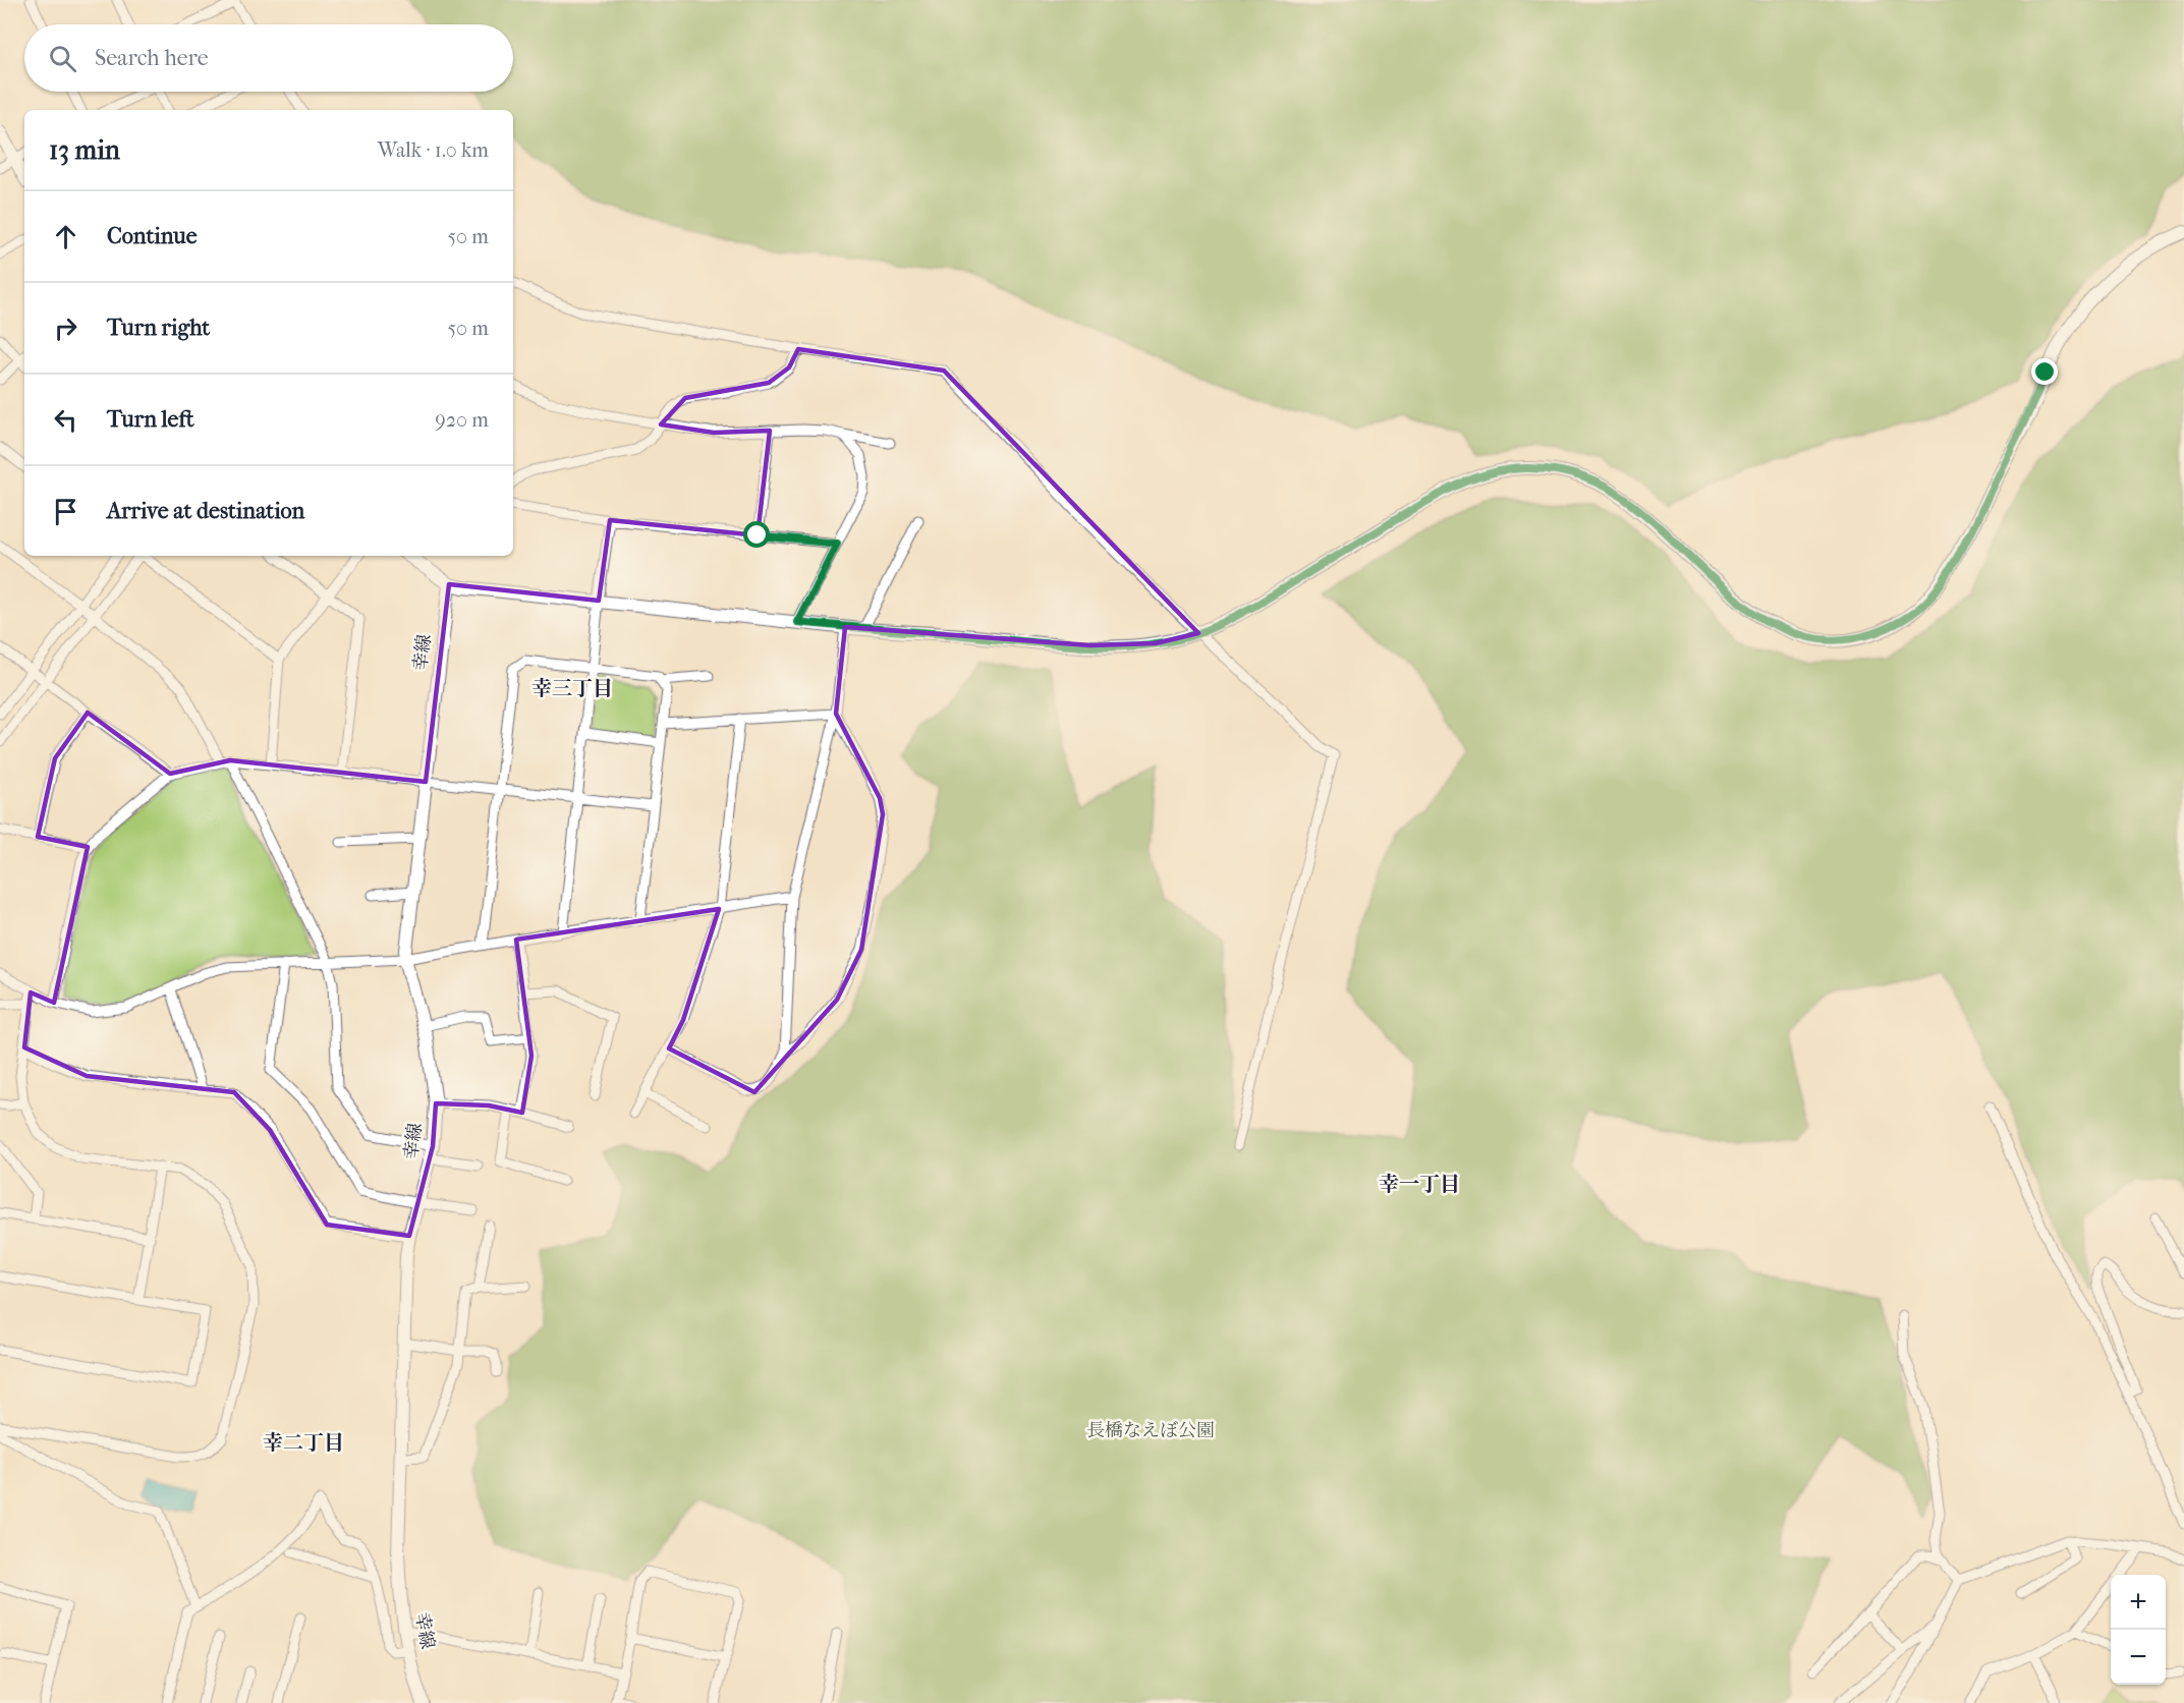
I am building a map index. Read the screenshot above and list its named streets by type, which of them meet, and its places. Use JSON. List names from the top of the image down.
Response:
{
  "streets": {
    "street": ["幸線"]
  },
  "districts": ["幸三丁目", "幸一丁目", "幸二丁目"],
  "parks": ["長橋なえぼ公園"],
  "page": {
    "search": "Search here",
    "heading": ["13 min", "Walk · 1.0 km"],
    "list": [
      ["Continue", "50 m"],
      ["Turn right", "50 m"],
      ["Turn left", "920 m"],
      "Arrive at destination"
    ],
    "map_buttons": ["+", "−"]
  }
}
